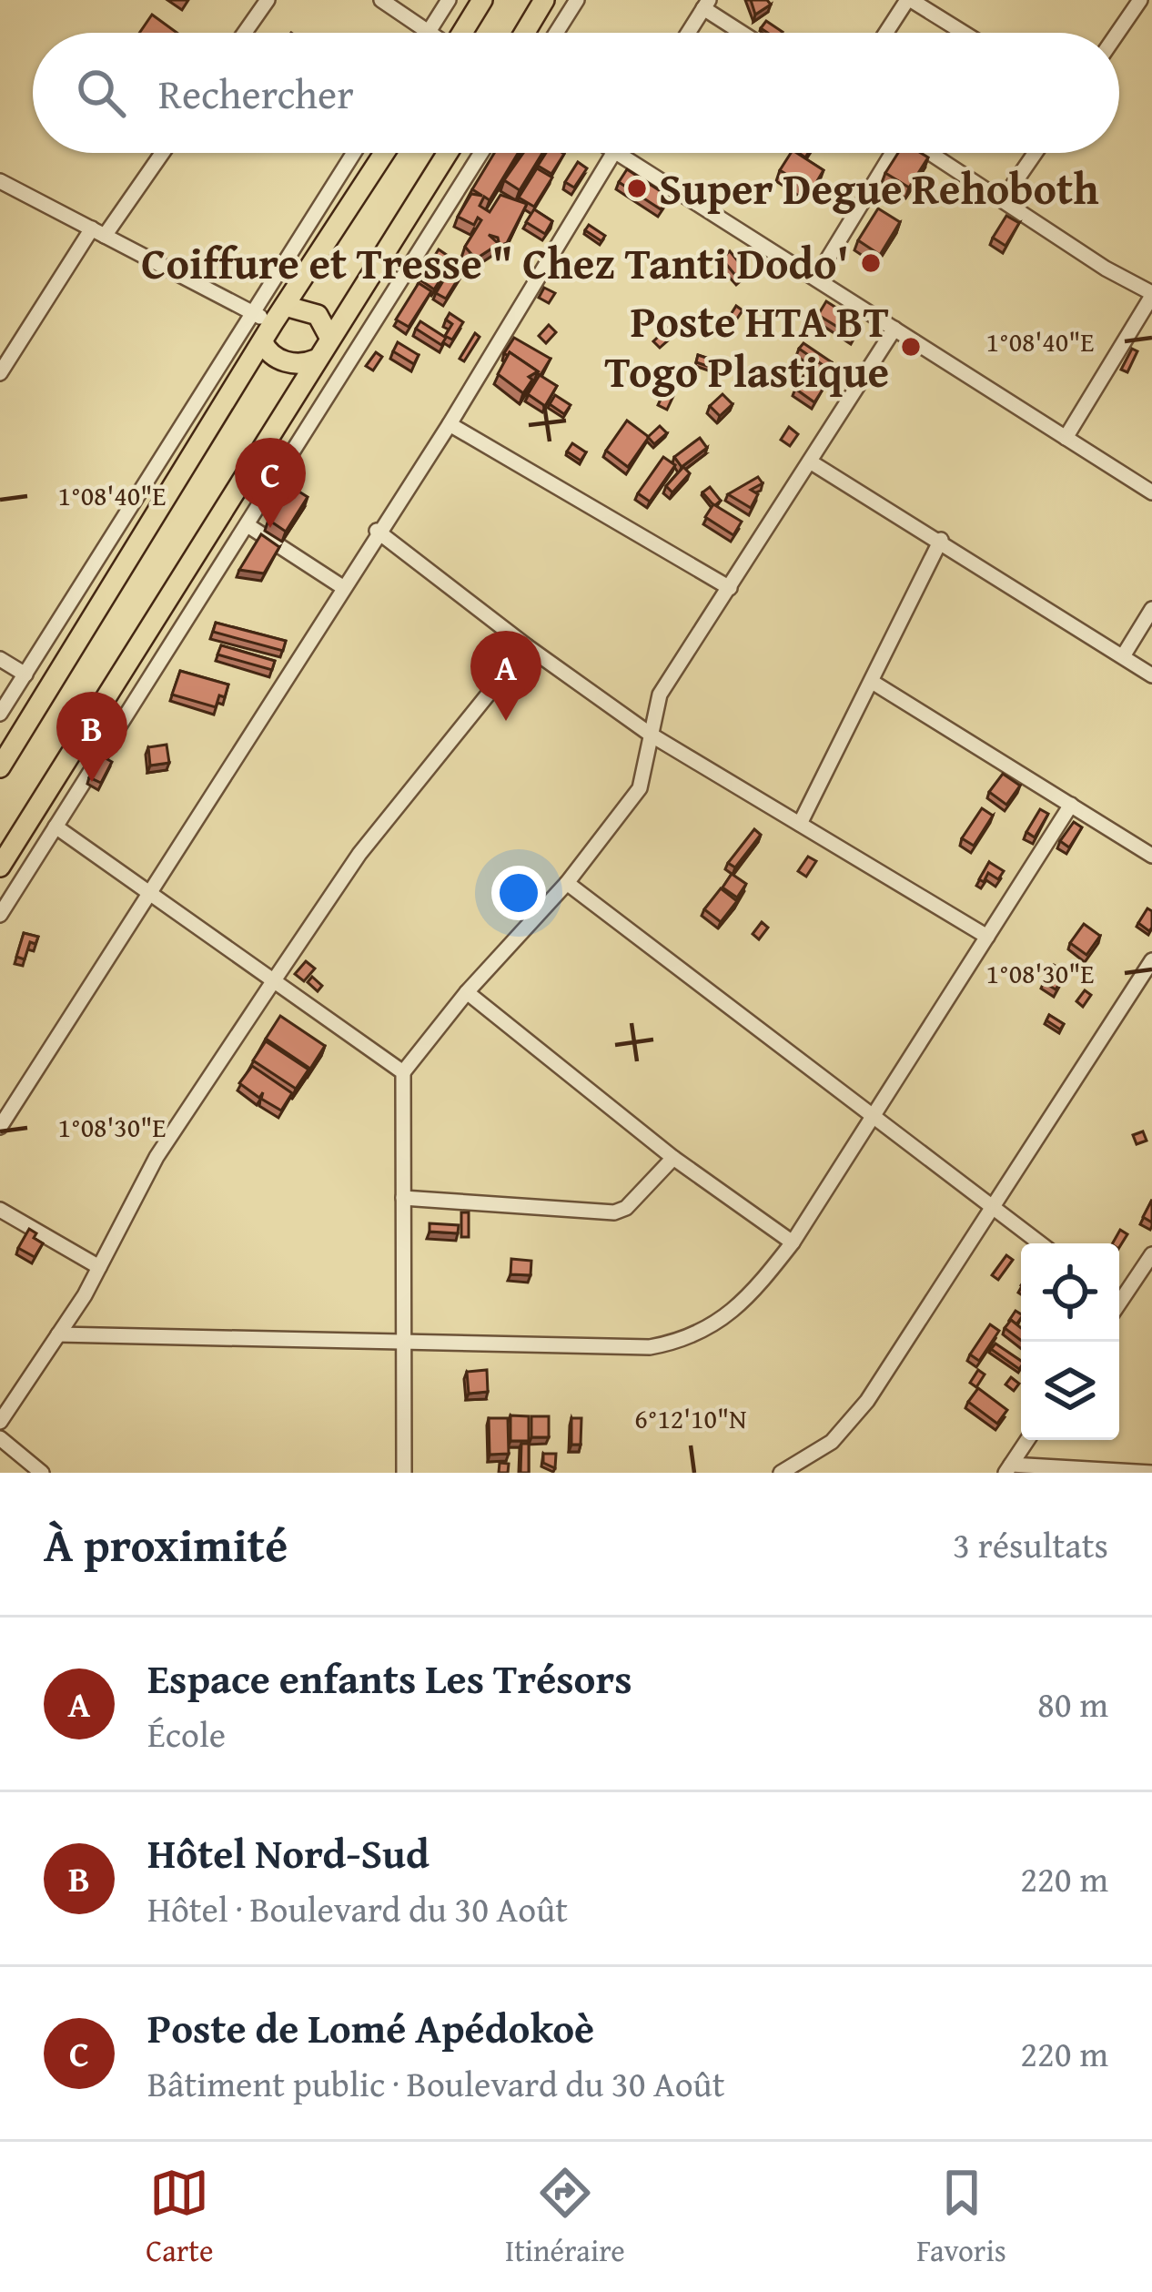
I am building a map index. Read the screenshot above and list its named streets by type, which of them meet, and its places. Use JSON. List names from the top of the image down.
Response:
{
  "places": ["Super Degue Rehoboth", "Coiffure et Tresse \" Chez Tanti Dodo'", "Poste HTA BT Togo Plastique"],
  "page": {
    "search": "Rechercher",
    "pins": ["C", "A", "B"],
    "heading": ["À proximité", "3 résultats"],
    "list": [
      {
        "mark": "A",
        "name": "Espace enfants Les Trésors",
        "note": "École",
        "value": "80 m"
      },
      {
        "mark": "B",
        "name": "Hôtel Nord-Sud",
        "note": "Hôtel · Boulevard du 30 Août",
        "value": "220 m"
      },
      {
        "mark": "C",
        "name": "Poste de Lomé Apédokoè",
        "note": "Bâtiment public · Boulevard du 30 Août",
        "value": "220 m"
      }
    ],
    "nav": ["Carte", "Itinéraire", "Favoris"]
  },
  "coordinates": ["1°08'40\"E", "1°08'30\"E", "6°12'10\"N"]
}
